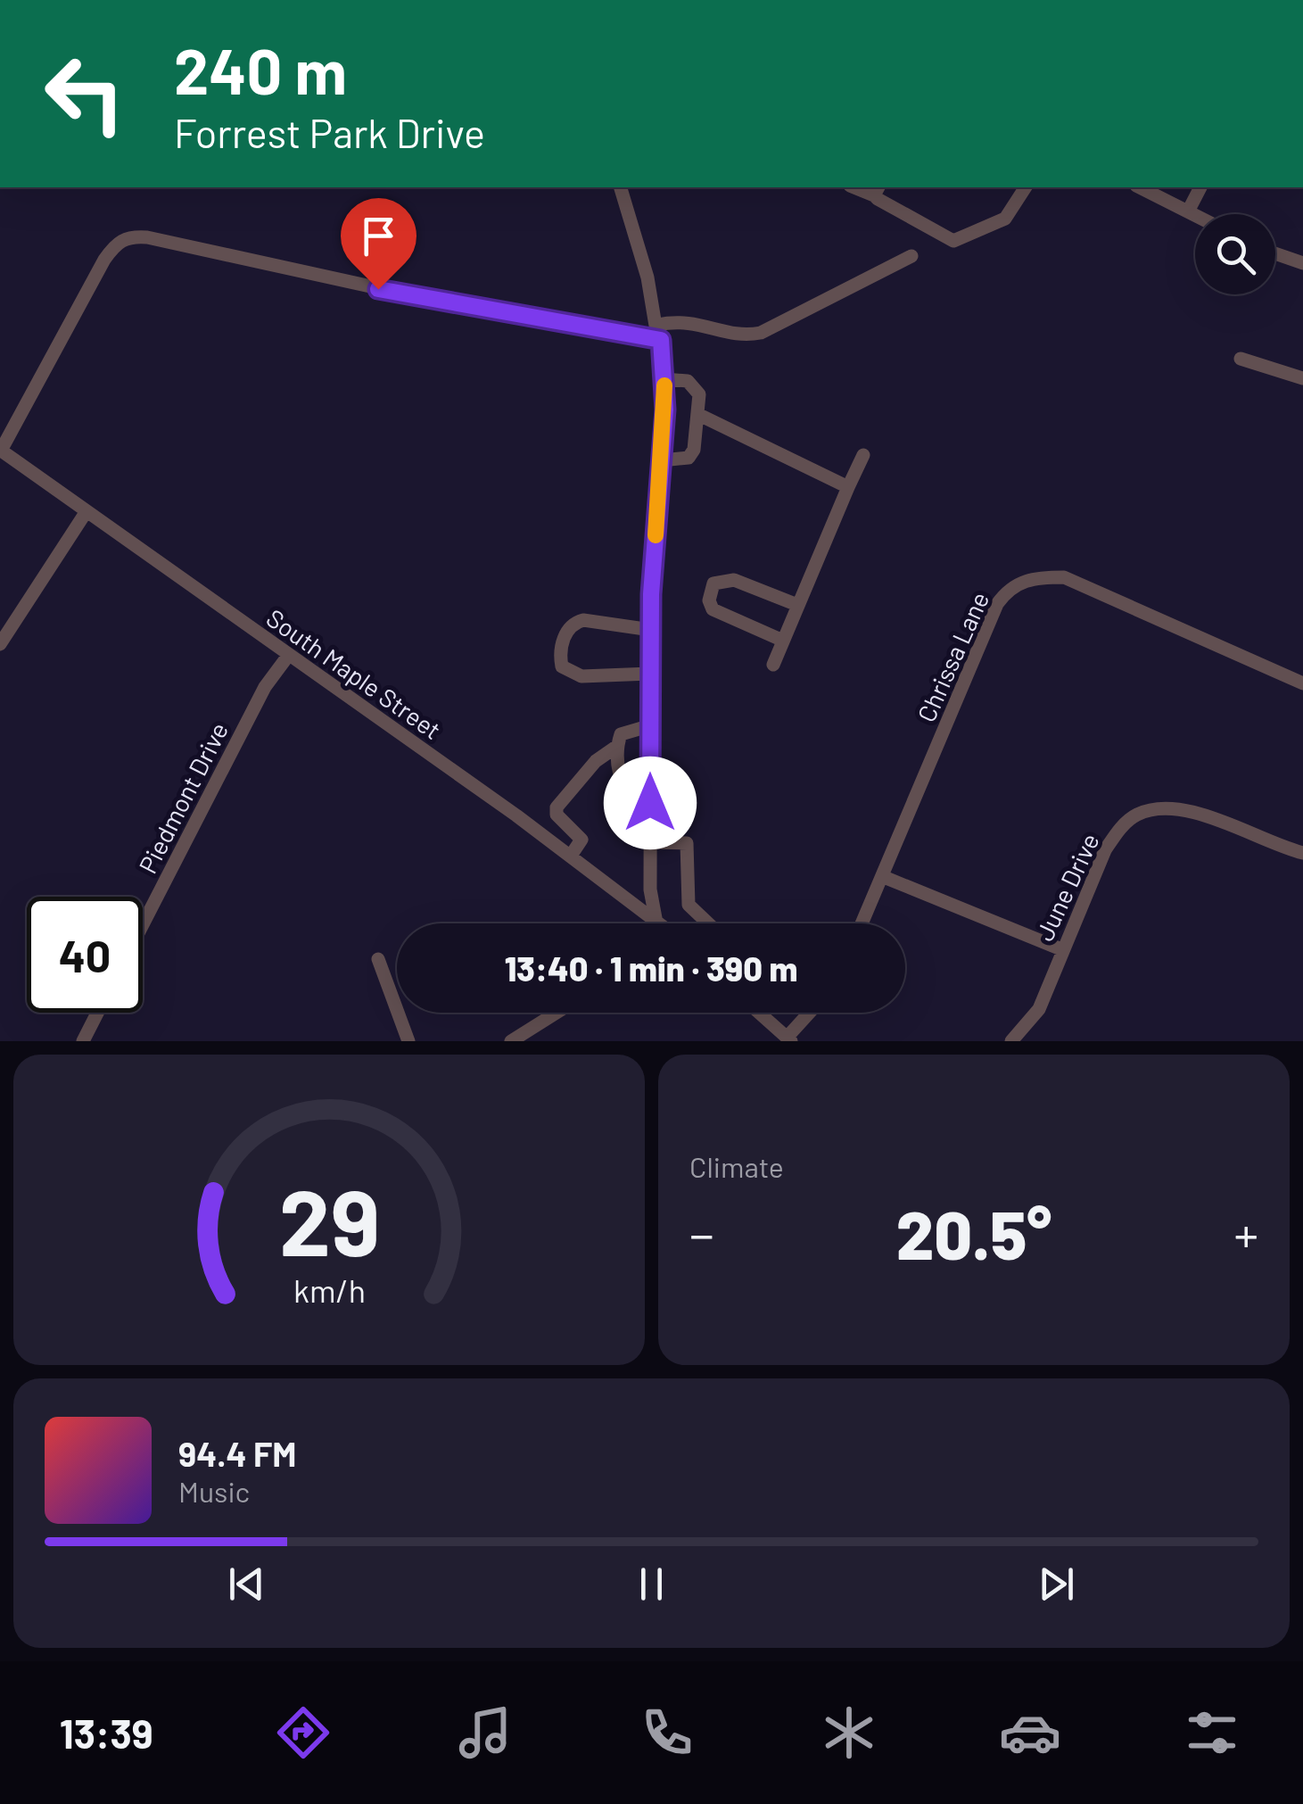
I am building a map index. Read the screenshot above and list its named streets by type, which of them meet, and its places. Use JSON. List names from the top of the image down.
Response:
{
  "streets": {
    "street": [
      "Chrissa Lane",
      "South Maple Street",
      "Piedmont Drive",
      "June Drive"
    ]
  },
  "crossings": [
    ["South Maple Street", "Piedmont Drive"]
  ],
  "page": {
    "turn": ["240 m", "Forrest Park Drive"],
    "limit": "40",
    "trip": "13:40 · 1 min · 390 m",
    "tile": "Climate",
    "heat": ["−", "20.5°", "+"],
    "song": ["94.4 FM", "Music"],
    "tabs": "13:39",
    "gauge": ["29", "km/h"]
  }
}
